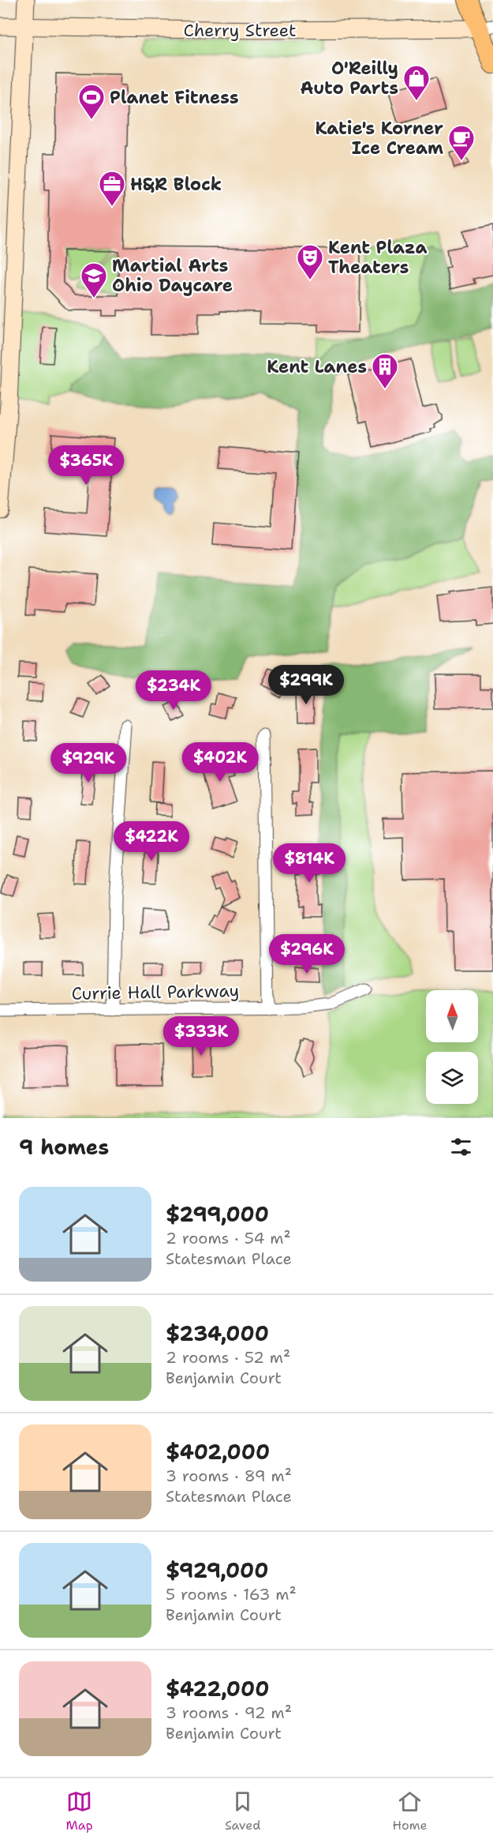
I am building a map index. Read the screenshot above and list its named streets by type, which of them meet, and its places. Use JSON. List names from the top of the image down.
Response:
{
  "streets": {
    "street": ["Cherry Street", "Currie Hall Parkway"]
  },
  "places": {
    "shop": ["O'Reilly Auto Parts"],
    "sports": ["Planet Fitness"],
    "cafe": ["Katie's Korner Ice Cream"],
    "office": ["H&R Block"],
    "theatre": ["Kent Plaza Theaters"],
    "school or university": ["Martial Arts Ohio Daycare"],
    "building": ["Kent Lanes"]
  },
  "north": "top",
  "page": {
    "price": [
      "$365K",
      "$299K",
      "$234K",
      "$402K",
      "$929K",
      "$422K",
      "$814K",
      "$296K",
      "$333K"
    ],
    "heading": "9 homes",
    "list": [
      {
        "name": "$299,000",
        "note": "2 rooms · 54 m² · Statesman Place"
      },
      {
        "name": "$234,000",
        "note": "2 rooms · 52 m² · Benjamin Court"
      },
      {
        "name": "$402,000",
        "note": "3 rooms · 89 m² · Statesman Place"
      },
      {
        "name": "$929,000",
        "note": "5 rooms · 163 m² · Benjamin Court"
      },
      {
        "name": "$422,000",
        "note": "3 rooms · 92 m² · Benjamin Court"
      }
    ],
    "tabs": ["Map", "Saved", "Home"]
  }
}
